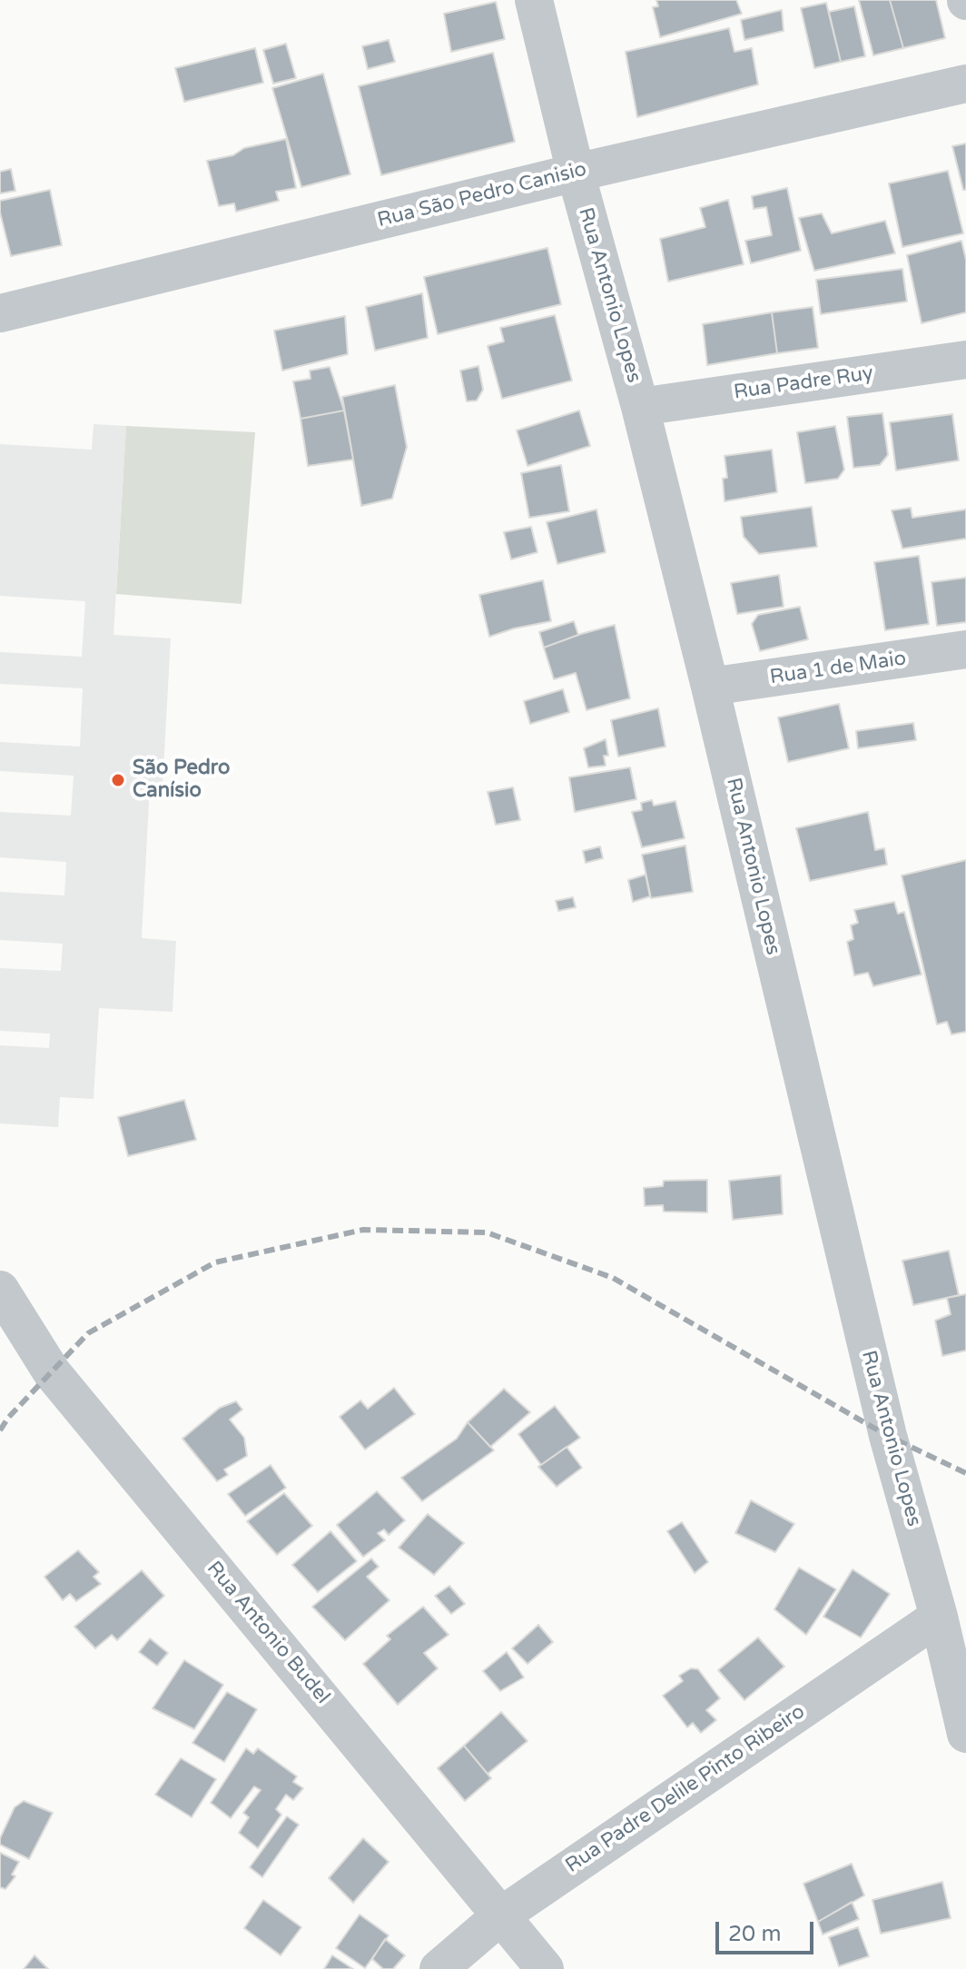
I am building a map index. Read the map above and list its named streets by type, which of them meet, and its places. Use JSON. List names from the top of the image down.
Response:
{
  "streets": {
    "street": [
      "Rua São Pedro Canisio",
      "Rua Antonio Lopes",
      "Rua Padre Ruy",
      "Rua 1 de Maio",
      "Rua Antonio Budel",
      "Rua Padre Delile Pinto Ribeiro"
    ]
  },
  "crossings": [
    ["Rua São Pedro Canisio", "Rua Antonio Lopes"],
    ["Rua Antonio Lopes", "Rua Padre Ruy"],
    ["Rua Antonio Lopes", "Rua 1 de Maio"],
    ["Rua Antonio Lopes", "Rua Padre Delile Pinto Ribeiro"],
    ["Rua Antonio Budel", "Rua Padre Delile Pinto Ribeiro"]
  ],
  "places": ["São Pedro Canísio"],
  "scale_bar": "20 m"
}
